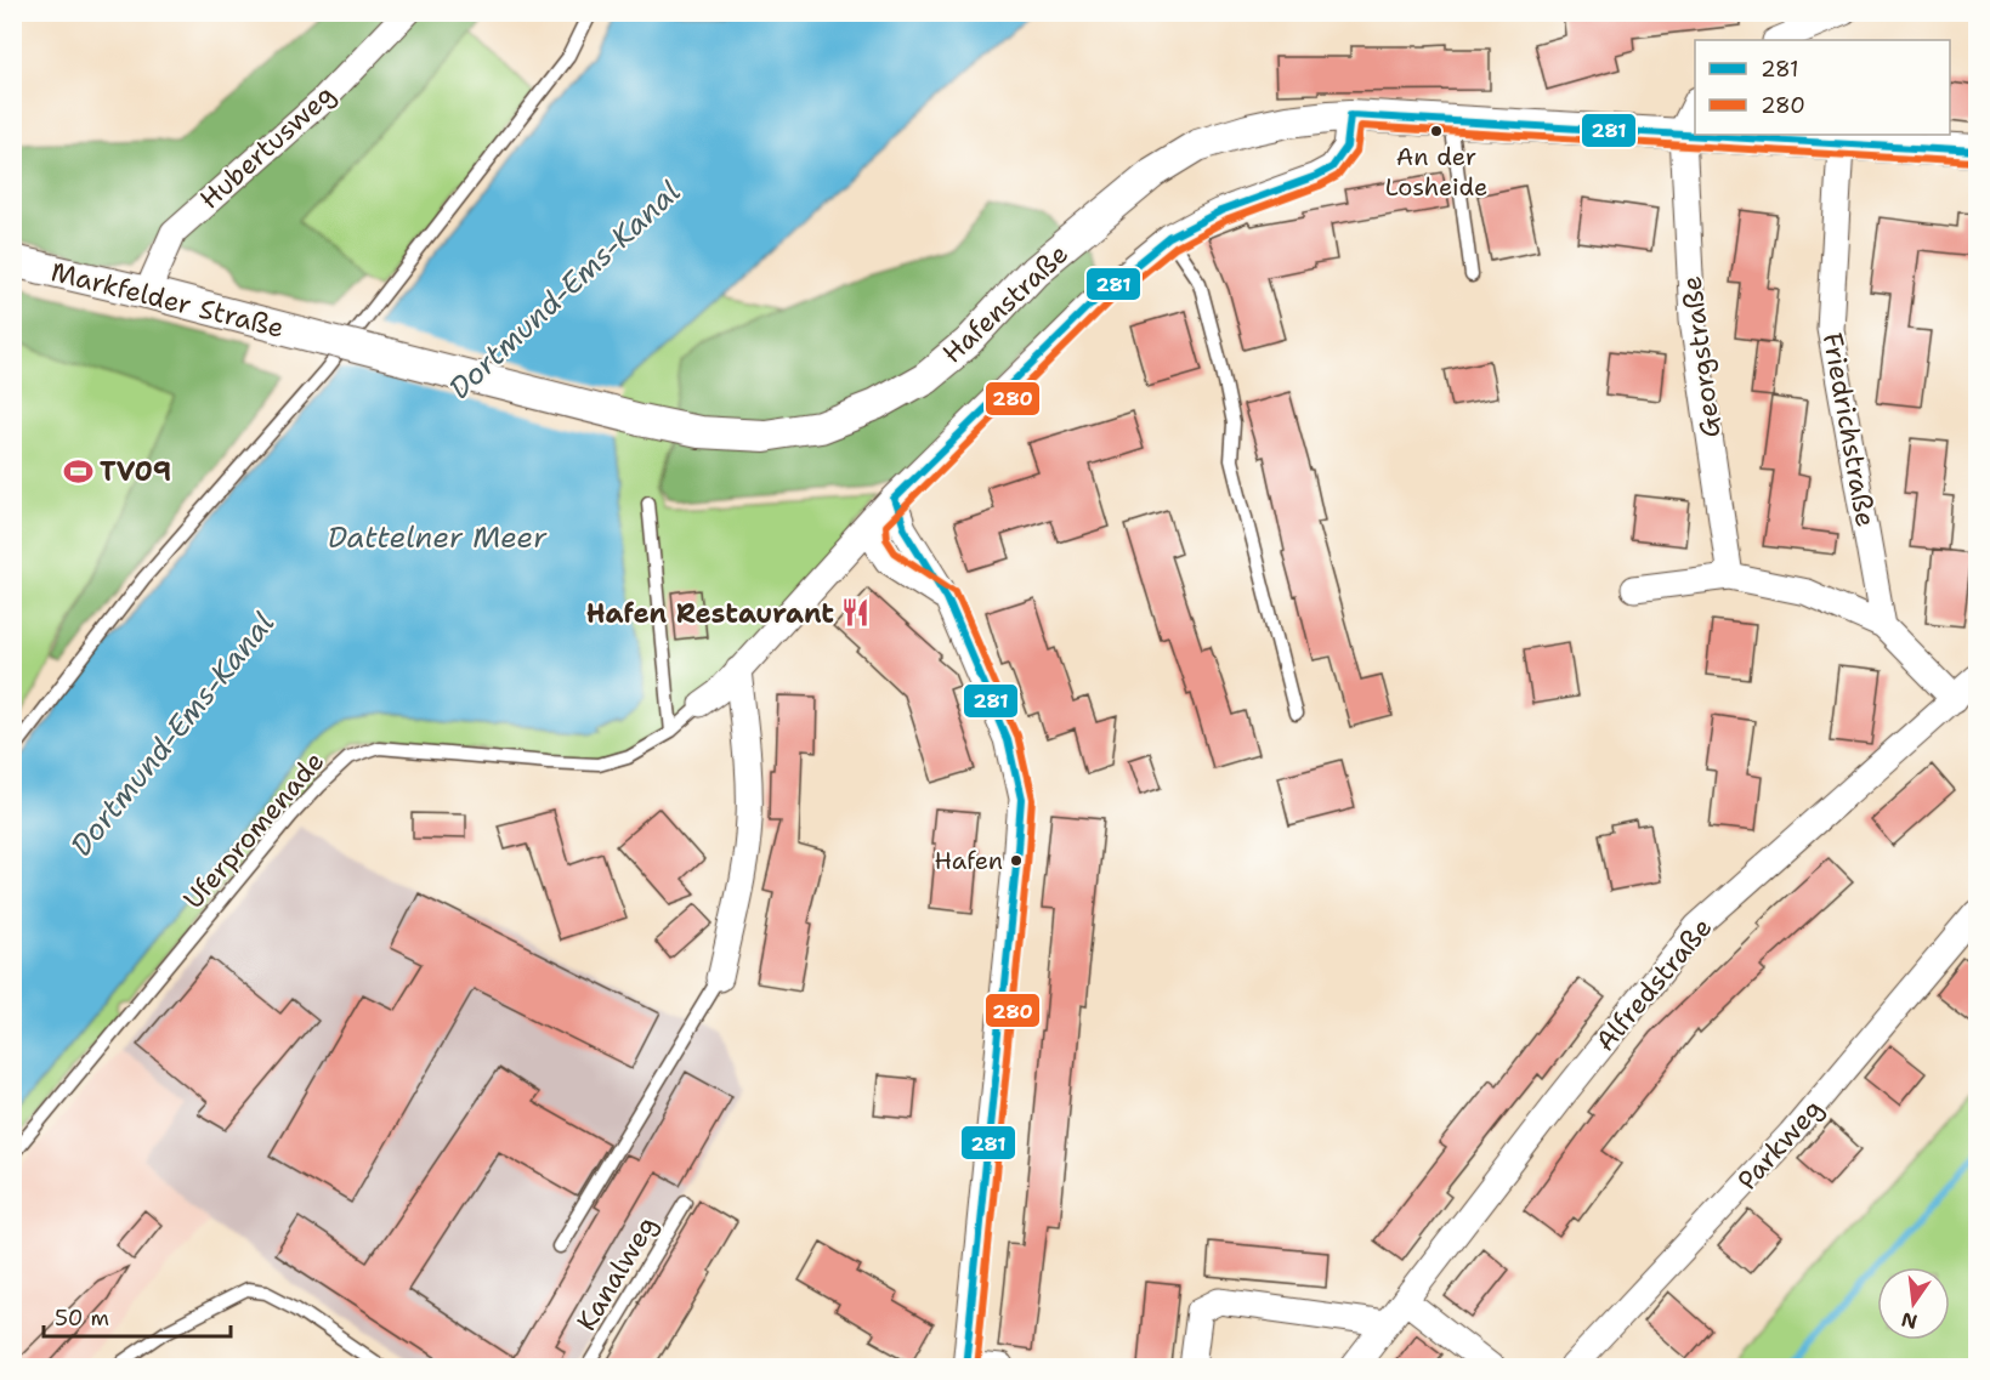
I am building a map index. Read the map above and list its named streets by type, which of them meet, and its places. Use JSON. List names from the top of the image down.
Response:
{
  "streets": {
    "street": [
      "Hubertusweg",
      "Markfelder Straße",
      "Hafenstraße",
      "Georgstraße",
      "Friedrichstraße",
      "Alfredstraße",
      "Parkweg"
    ],
    "lane": ["Uferpromenade", "Kanalweg"]
  },
  "crossings": [
    ["Hubertusweg", "Markfelder Straße"],
    ["Markfelder Straße", "Hafenstraße"],
    ["Hafenstraße", "Georgstraße"],
    ["Hafenstraße", "Friedrichstraße"]
  ],
  "water": ["Dortmund-Ems-Kanal", "Dattelner Meer"],
  "places": {
    "other": ["An der Losheide", "Hafen"],
    "sports": ["TV09"],
    "restaurant": ["Hafen Restaurant"]
  },
  "lines": ["transit line 281", "transit line 280"],
  "legend": ["281", "280"],
  "scale_bar": "50 m",
  "north": "bottom"
}
